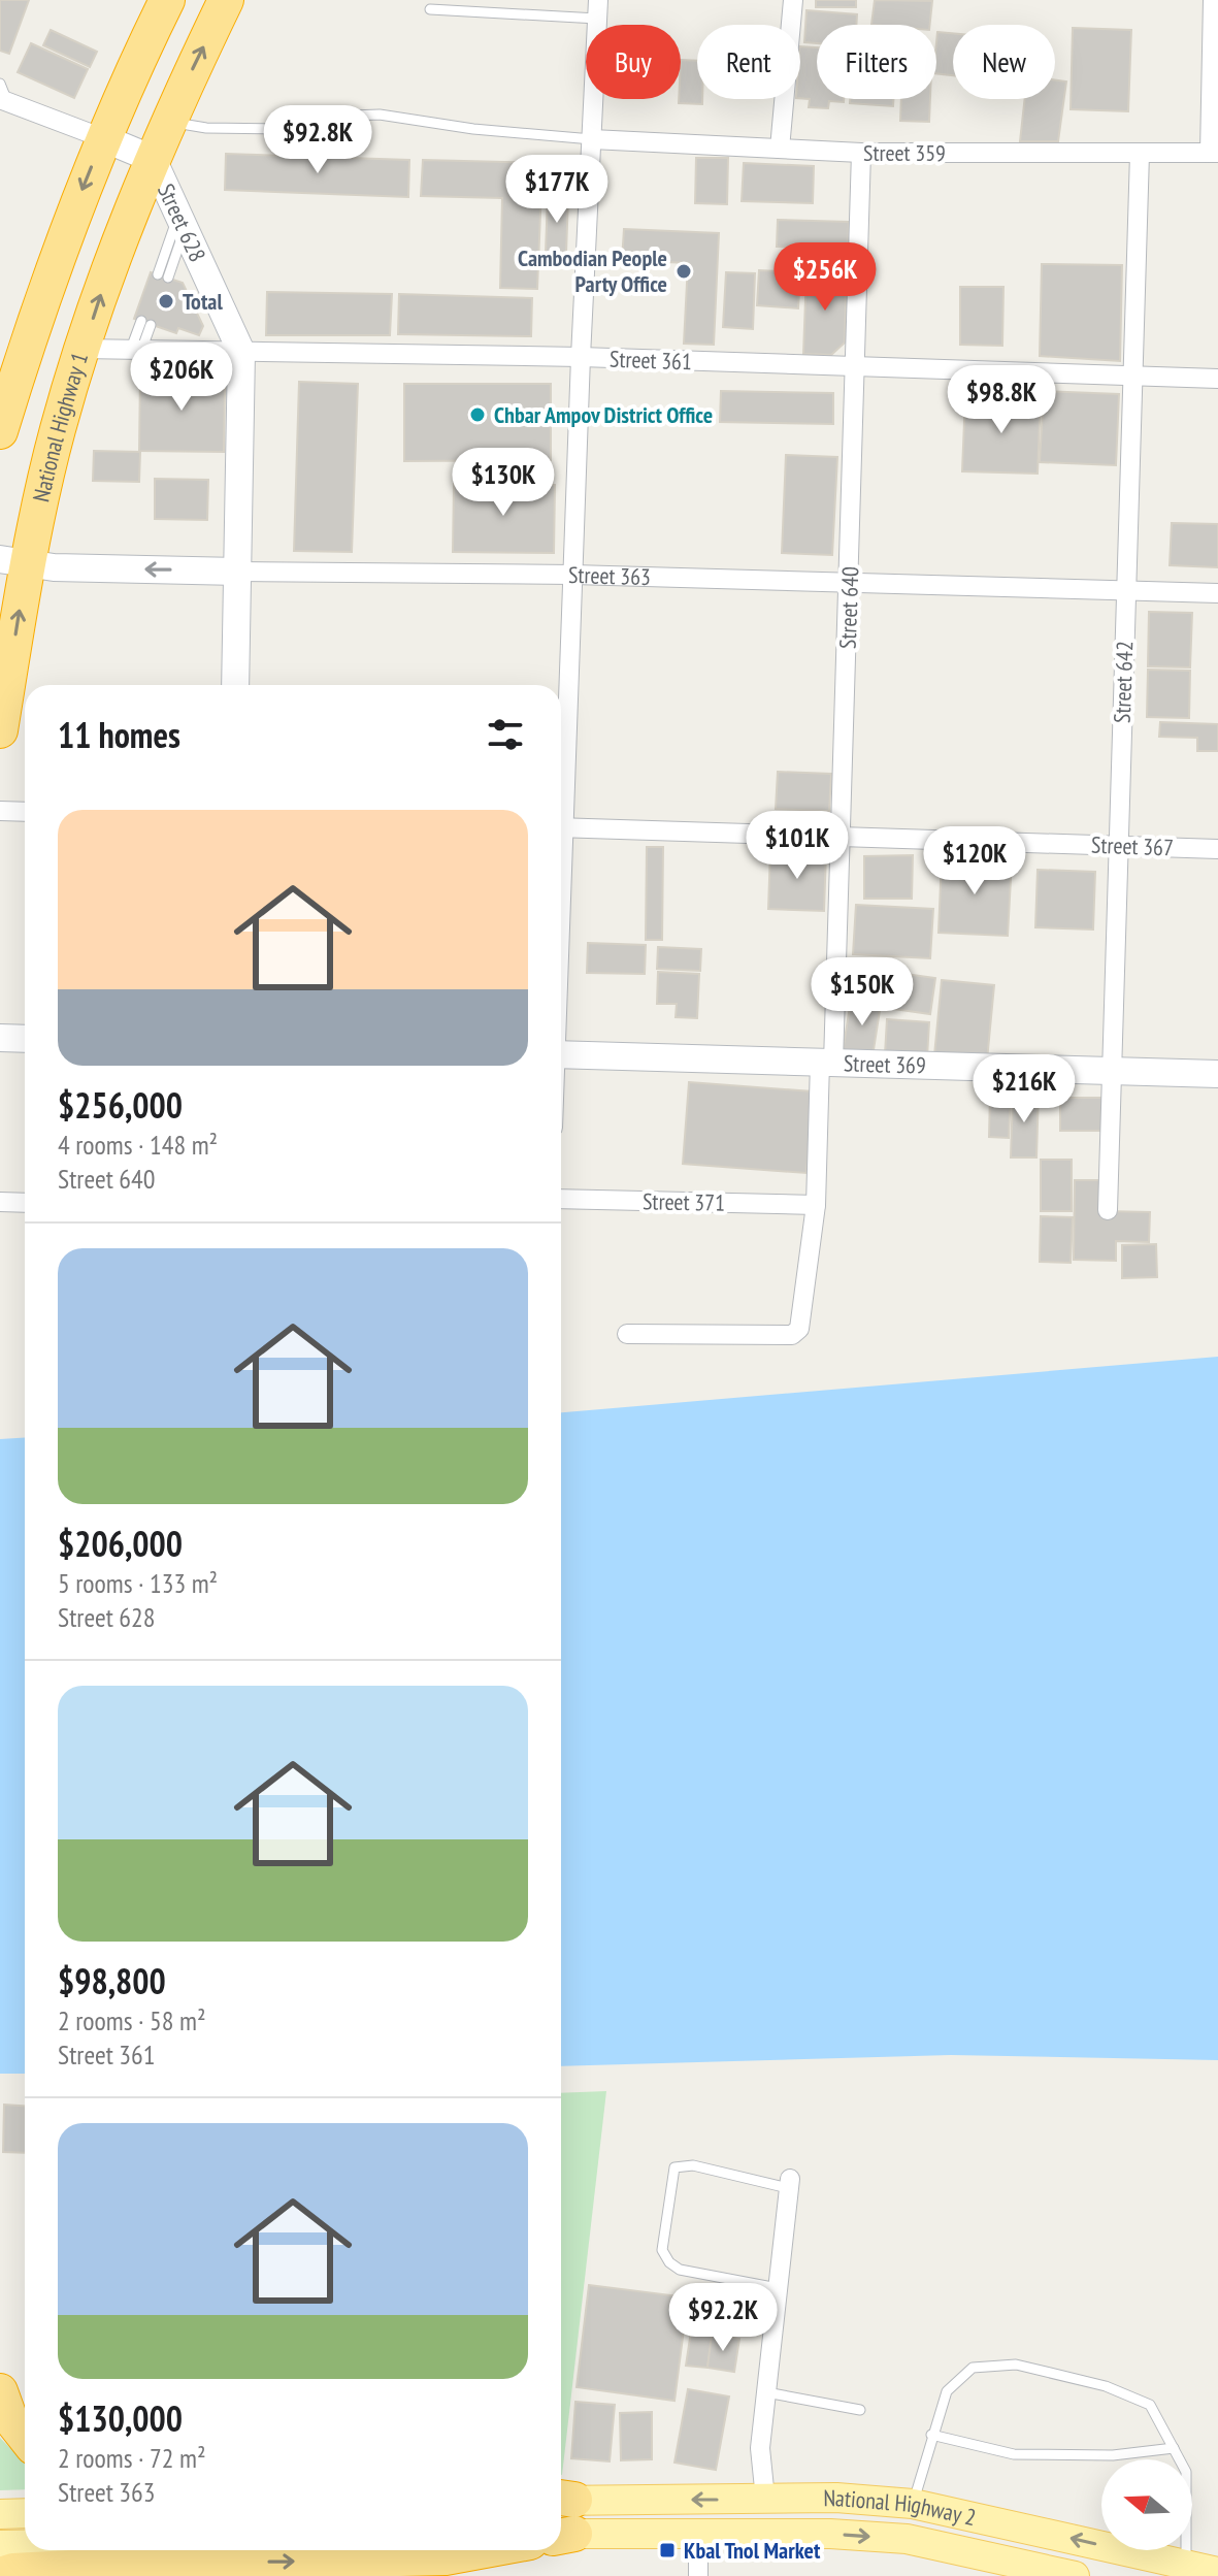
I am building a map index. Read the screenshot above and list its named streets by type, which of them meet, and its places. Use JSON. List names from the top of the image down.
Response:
{
  "streets": {
    "highway": ["National Highway 1"],
    "main road": ["National Highway 2"],
    "street": [
      "Street 359",
      "Street 628",
      "Street 361",
      "Street 363",
      "Street 640",
      "Street 642",
      "Street 367",
      "Street 369",
      "Street 371"
    ]
  },
  "crossings": [
    ["Street 359", "Street 640"],
    ["Street 359", "Street 642"],
    ["Street 628", "Street 361"],
    ["Street 628", "National Highway 1"],
    ["Street 628", "Street 363"],
    ["Street 361", "National Highway 1"],
    ["Street 361", "Street 640"],
    ["Street 361", "Street 642"],
    ["National Highway 1", "Street 363"],
    ["Street 363", "Street 640"],
    ["Street 363", "Street 642"],
    ["Street 640", "Street 367"],
    ["Street 640", "Street 369"],
    ["Street 640", "Street 371"],
    ["Street 642", "Street 367"],
    ["Street 642", "Street 369"]
  ],
  "places": {
    "other": ["Cambodian People Party Office", "Total", "Chbar Ampov District Office"],
    "transit": ["Kbal Tnol Market"]
  },
  "north": "left",
  "page": {
    "chip": [
      "Buy",
      "Rent",
      "Filters",
      "New"
    ],
    "price": [
      "$92.8K",
      "$177K",
      "$256K",
      "$206K",
      "$98.8K",
      "$130K",
      "$101K",
      "$120K",
      "$150K",
      "$216K",
      "$92.2K"
    ],
    "heading": "11 homes",
    "list": [
      {
        "name": "$256,000",
        "note": "4 rooms · 148 m² · Street 640"
      },
      {
        "name": "$206,000",
        "note": "5 rooms · 133 m² · Street 628"
      },
      {
        "name": "$98,800",
        "note": "2 rooms · 58 m² · Street 361"
      },
      {
        "name": "$130,000",
        "note": "2 rooms · 72 m² · Street 363"
      }
    ]
  }
}
